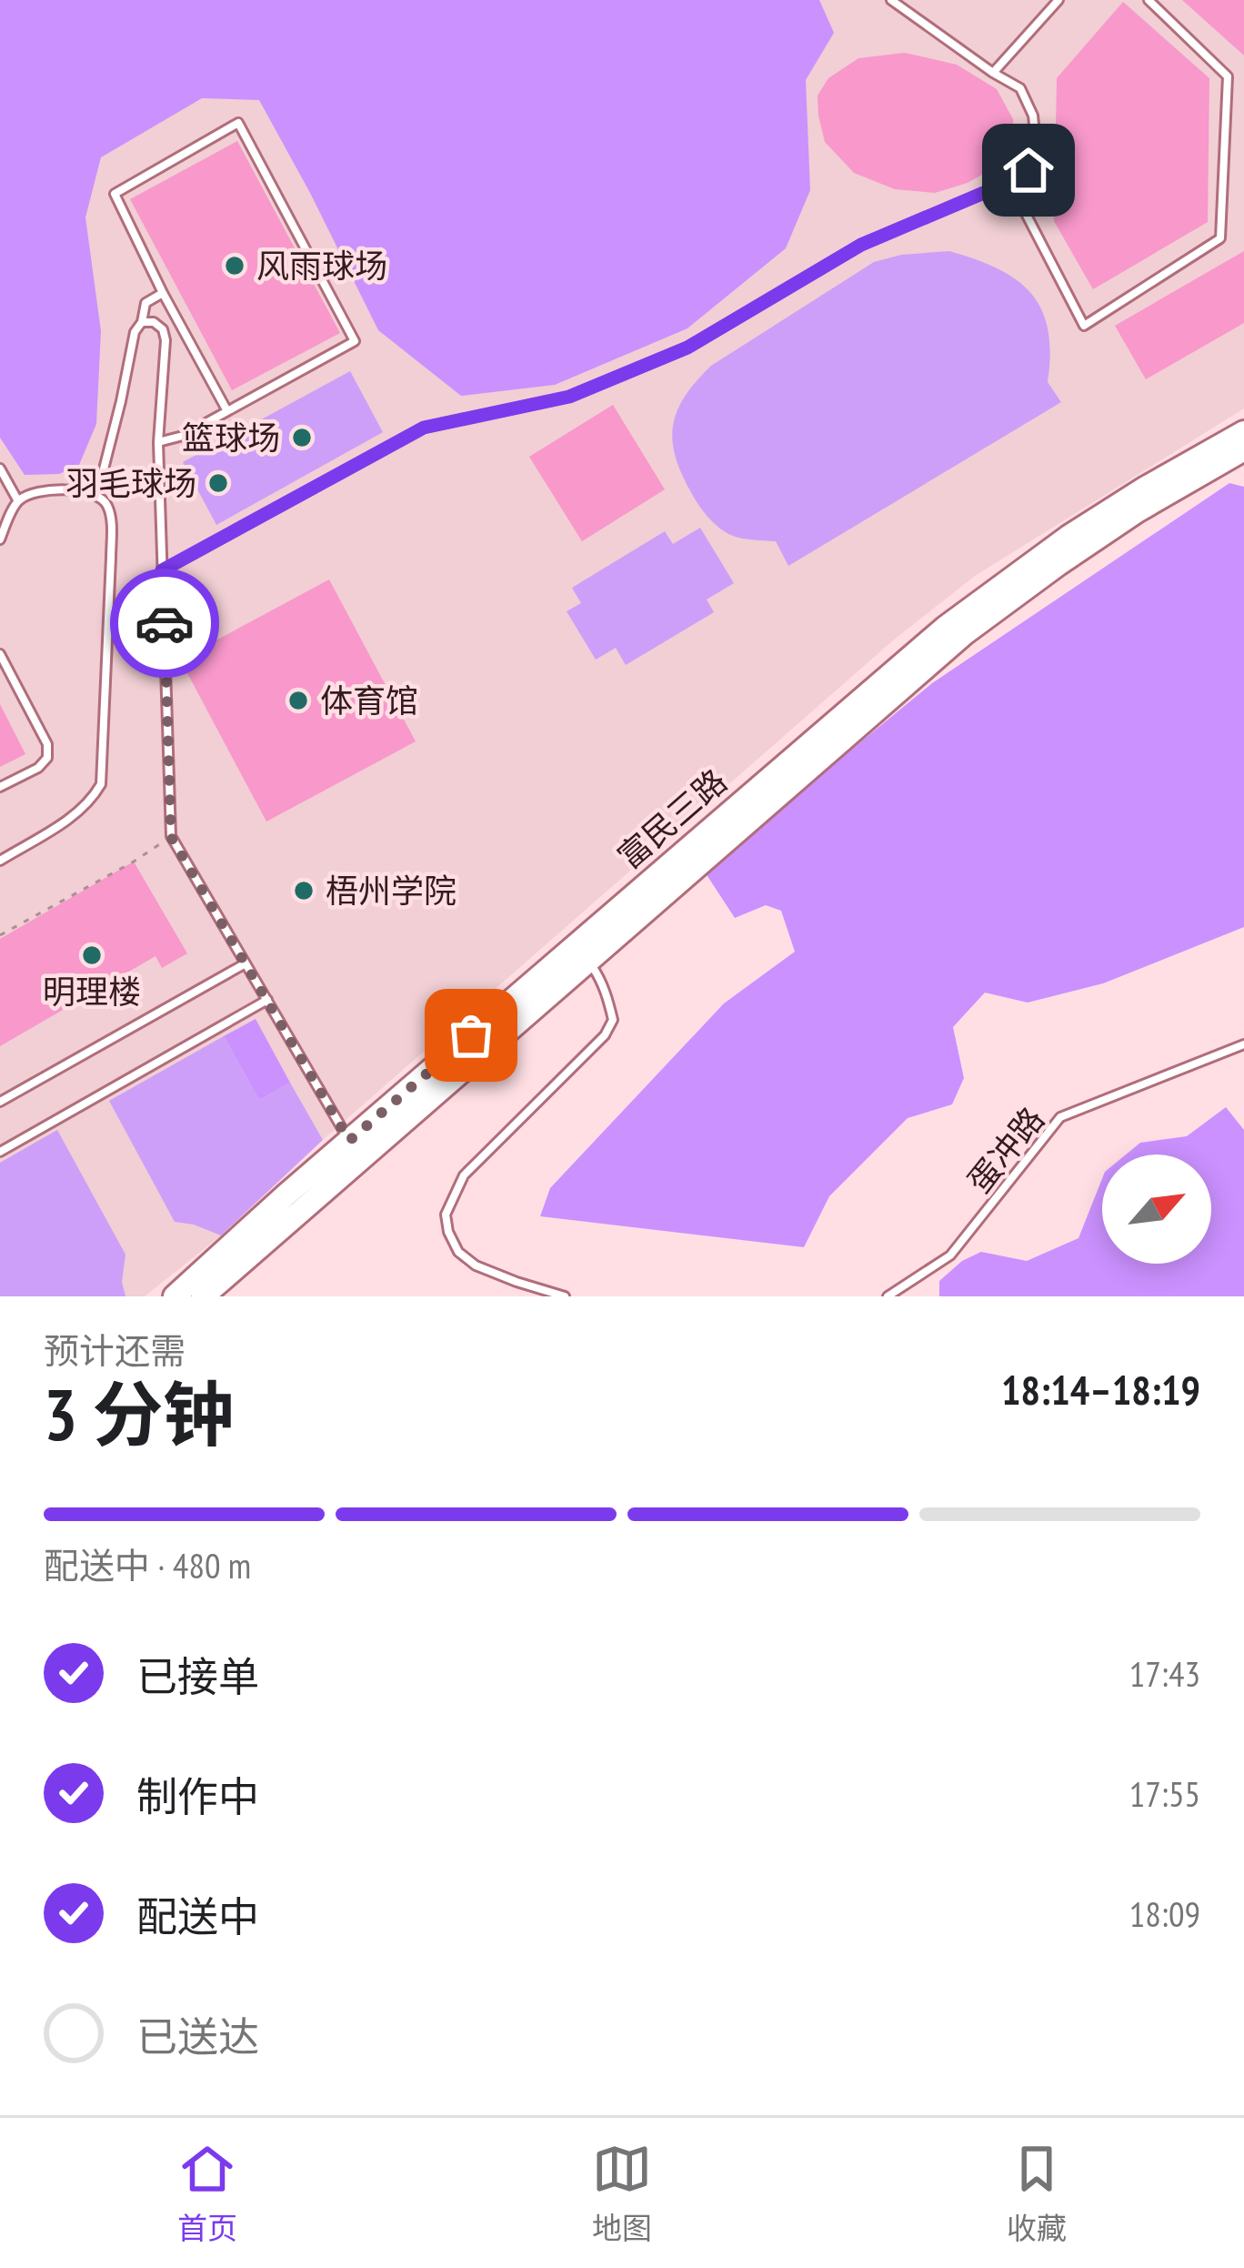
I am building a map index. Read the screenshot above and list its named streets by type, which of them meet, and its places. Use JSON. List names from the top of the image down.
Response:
{
  "streets": {
    "main road": ["富民三路"],
    "lane": ["蛋冲路"]
  },
  "places": [
    "风雨球场",
    "篮球场",
    "羽毛球场",
    "体育馆",
    "梧州学院",
    "明理楼"
  ],
  "north": "top right",
  "page": {
    "heading": ["3 分钟", "预计还需", "18:14–18:19"],
    "bar": "配送中 · 480 m",
    "list": [
      ["已接单", "17:43"],
      ["制作中", "17:55"],
      ["配送中", "18:09"],
      "已送达"
    ],
    "tabs": ["首页", "地图", "收藏"]
  }
}
